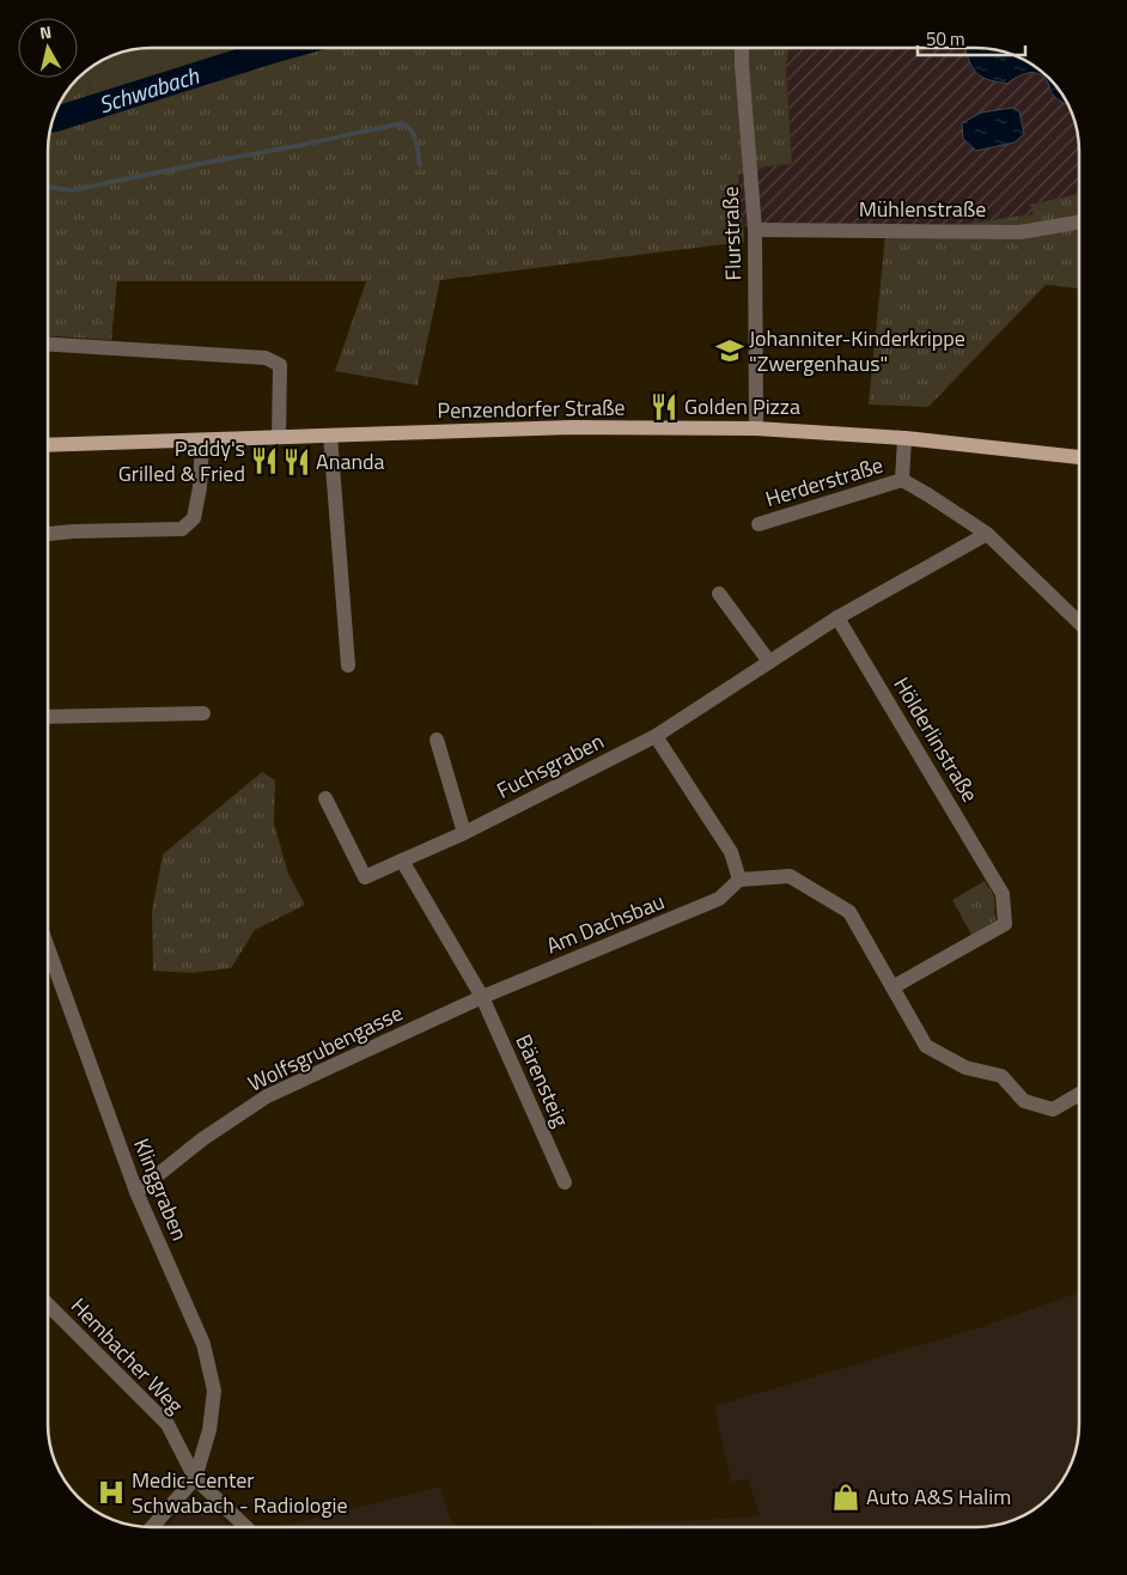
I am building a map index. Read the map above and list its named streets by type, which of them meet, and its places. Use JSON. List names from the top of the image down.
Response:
{
  "streets": {
    "main road": ["Penzendorfer Straße"],
    "street": [
      "Mühlenstraße",
      "Flurstraße",
      "Herderstraße",
      "Hölderlinstraße",
      "Fuchsgraben",
      "Am Dachsbau",
      "Wolfsgrubengasse",
      "Bärensteig",
      "Klinggraben",
      "Hembacher Weg"
    ]
  },
  "crossings": [
    ["Mühlenstraße", "Flurstraße"],
    ["Flurstraße", "Penzendorfer Straße"],
    ["Penzendorfer Straße", "Herderstraße"],
    ["Hölderlinstraße", "Fuchsgraben"],
    ["Am Dachsbau", "Wolfsgrubengasse"],
    ["Am Dachsbau", "Bärensteig"],
    ["Wolfsgrubengasse", "Bärensteig"],
    ["Wolfsgrubengasse", "Klinggraben"],
    ["Klinggraben", "Hembacher Weg"]
  ],
  "water": ["Schwabach"],
  "places": {
    "school or university": ["Johanniter-Kinderkrippe \"Zwergenhaus\""],
    "restaurant": ["Golden Pizza", "Paddy's Grilled & Fried", "Ananda"],
    "hospital": ["Medic-Center Schwabach - Radiologie"],
    "shop": ["Auto A&S Halim"]
  },
  "scale_bar": "50 m",
  "north": "top"
}
